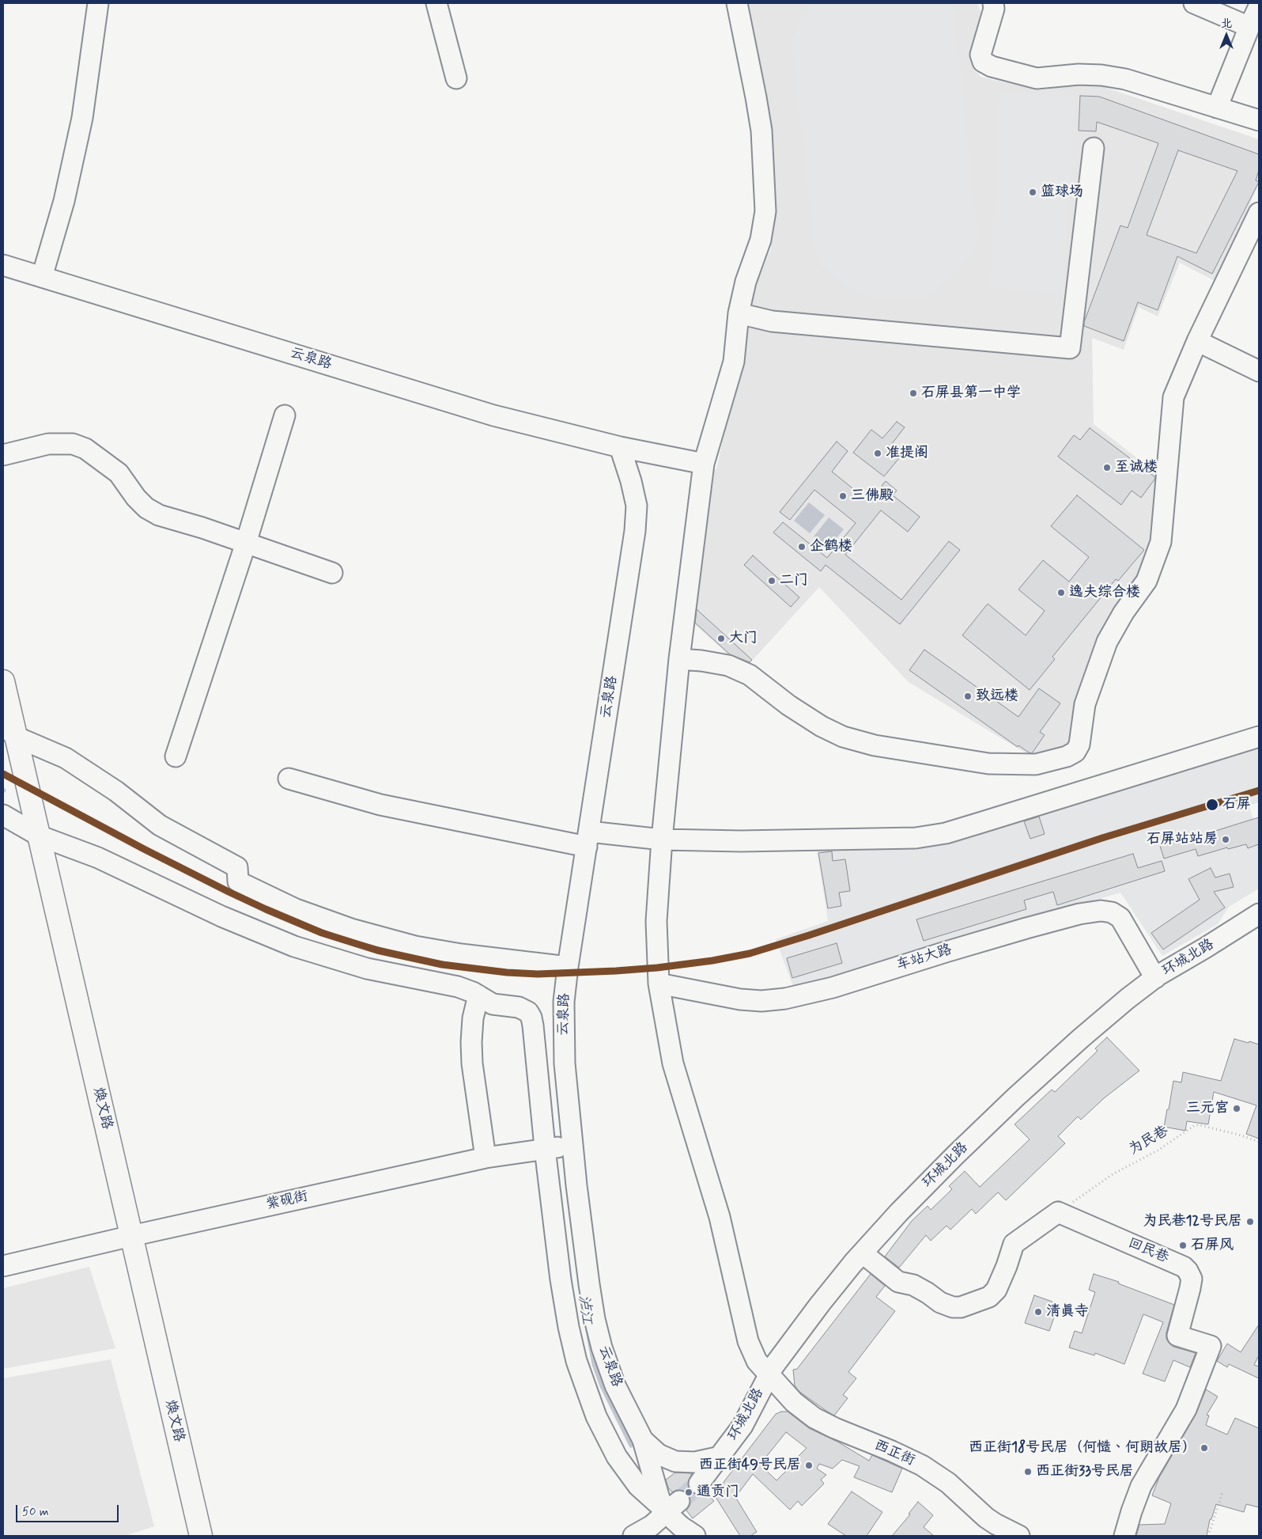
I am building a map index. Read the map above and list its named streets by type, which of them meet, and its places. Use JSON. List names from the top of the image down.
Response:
{
  "streets": {
    "main road": ["焕文路"],
    "street": [
      "云泉路",
      "车站大路",
      "环城北路",
      "紫砚街",
      "回民巷",
      "西正街"
    ],
    "path": ["为民巷"]
  },
  "crossings": [
    ["云泉路", "紫砚街"],
    ["云泉路", "西正街"],
    ["车站大路", "环城北路"],
    ["车站大路", "西正街"],
    ["环城北路", "西正街"],
    ["焕文路", "紫砚街"],
    ["为民巷", "回民巷"]
  ],
  "water": ["泸江"],
  "places": [
    "篮球场",
    "石屏县第一中学",
    "准提阁",
    "至诚楼",
    "三佛殿",
    "企鹤楼",
    "二门",
    "逸夫综合楼",
    "大门",
    "致远楼",
    "石屏",
    "石屏站站房",
    "三元宫",
    "为民巷12号民居",
    "石屏风",
    "清真寺",
    "西正街18号民居（何慥、何朗故居）",
    "西正街49号民居",
    "西正街33号民居",
    "通贡门"
  ],
  "scale_bar": "50 m",
  "north": "top"
}
